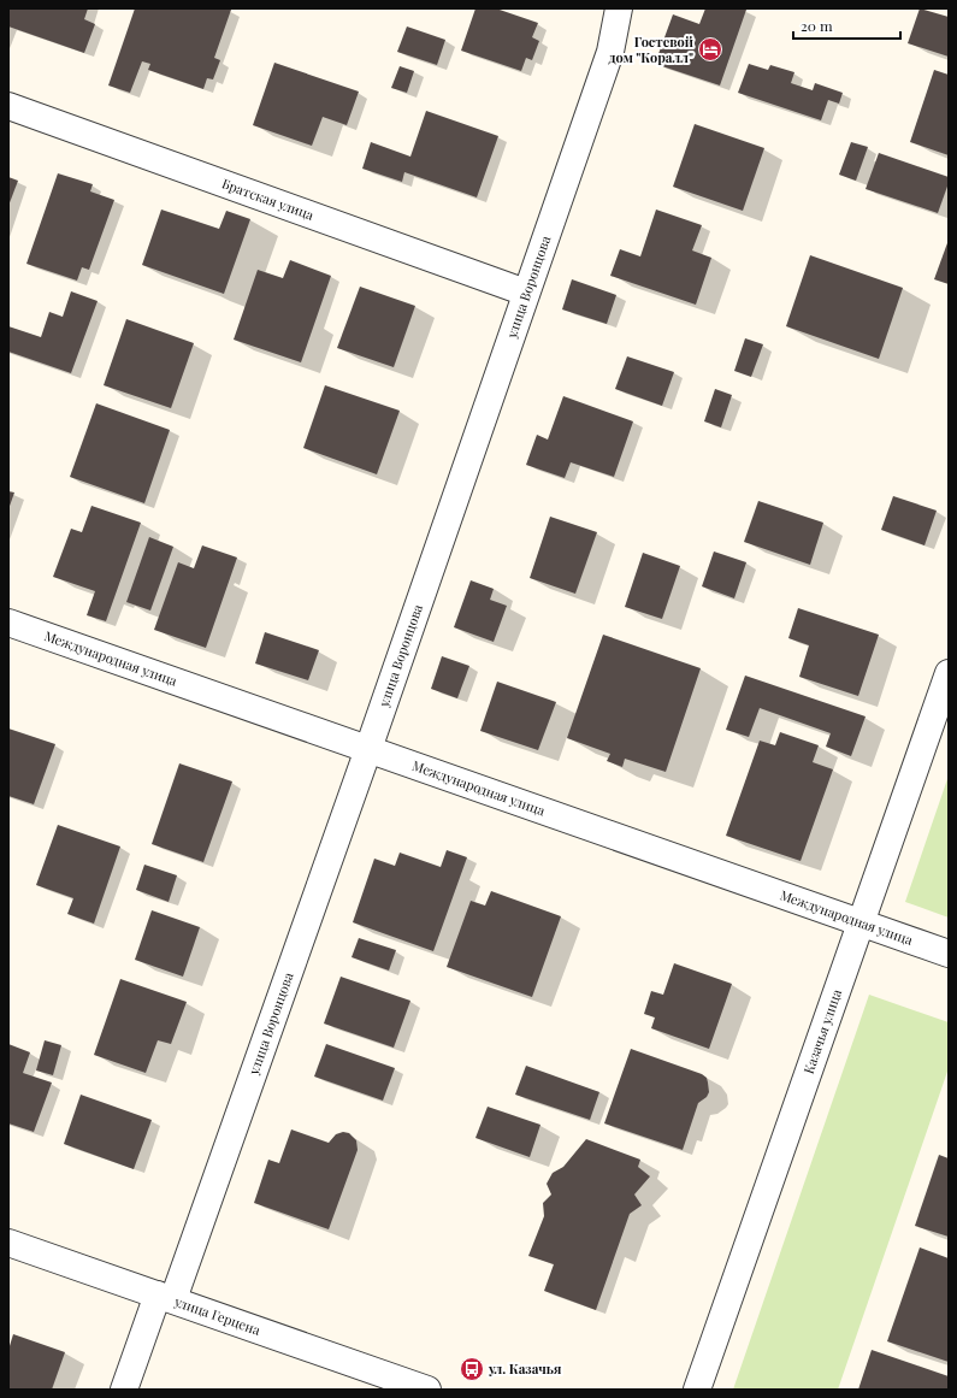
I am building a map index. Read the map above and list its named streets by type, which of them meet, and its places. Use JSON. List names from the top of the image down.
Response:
{
  "streets": {
    "street": [
      "Братская улица",
      "улица Воронцова",
      "Международная улица",
      "Казачья улица",
      "улица Герцена"
    ]
  },
  "crossings": [
    ["Братская улица", "улица Воронцова"],
    ["улица Воронцова", "Международная улица"],
    ["улица Воронцова", "улица Герцена"],
    ["Международная улица", "Казачья улица"]
  ],
  "places": {
    "hotel": ["Гостевой дом \"Коралл\""],
    "bus stop": ["ул. Казачья"]
  },
  "scale_bar": "20 m"
}
